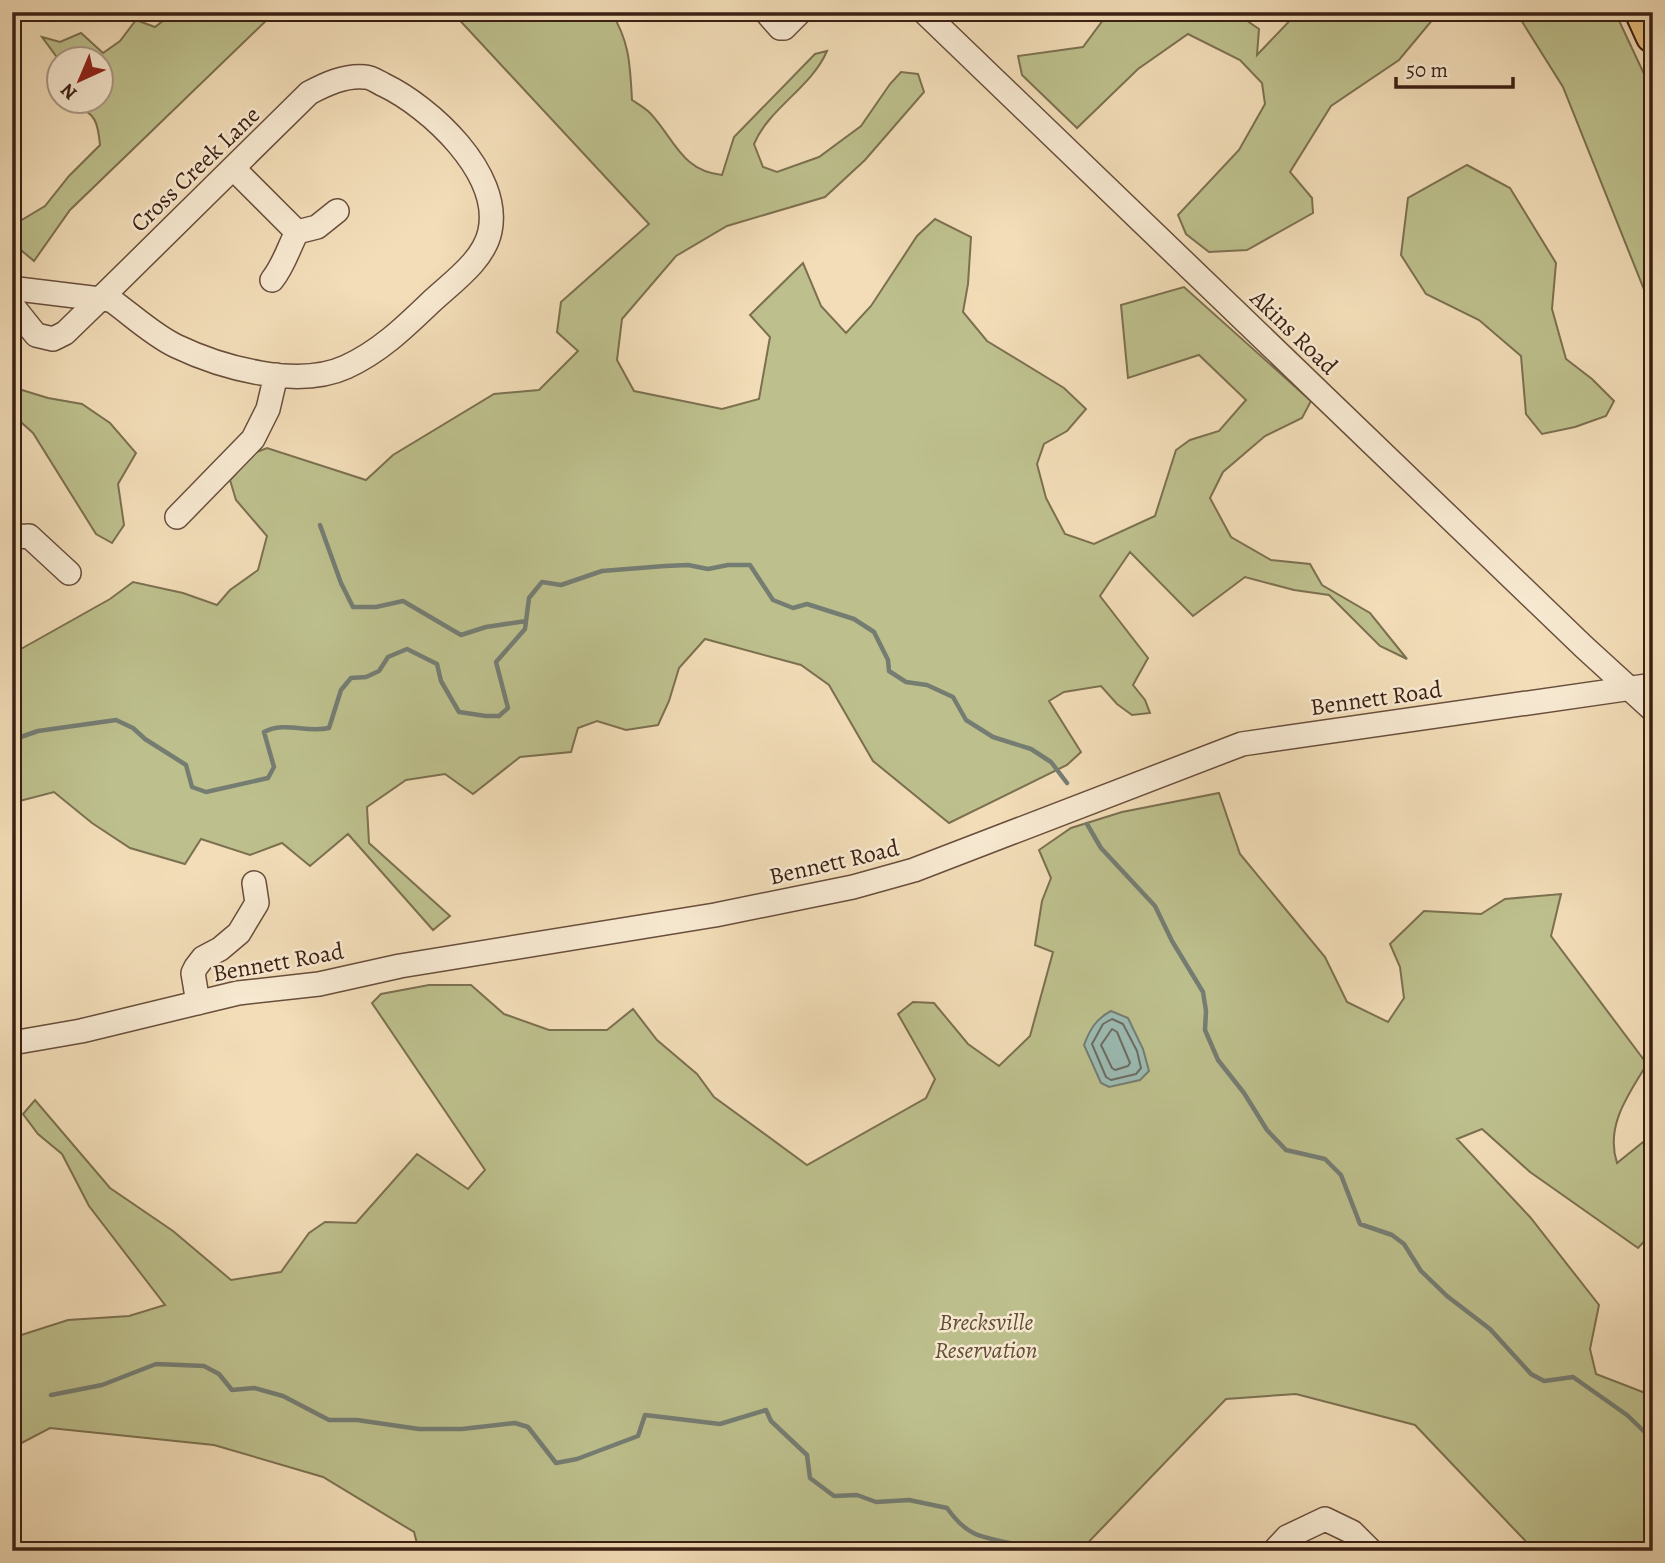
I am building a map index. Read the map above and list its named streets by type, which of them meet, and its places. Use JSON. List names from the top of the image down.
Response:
{
  "streets": {
    "street": ["Cross Creek Lane", "Akins Road", "Bennett Road"]
  },
  "crossings": [
    ["Akins Road", "Bennett Road"]
  ],
  "parks": ["Brecksville Reservation"],
  "scale_bar": "50 m",
  "north": "bottom left"
}
